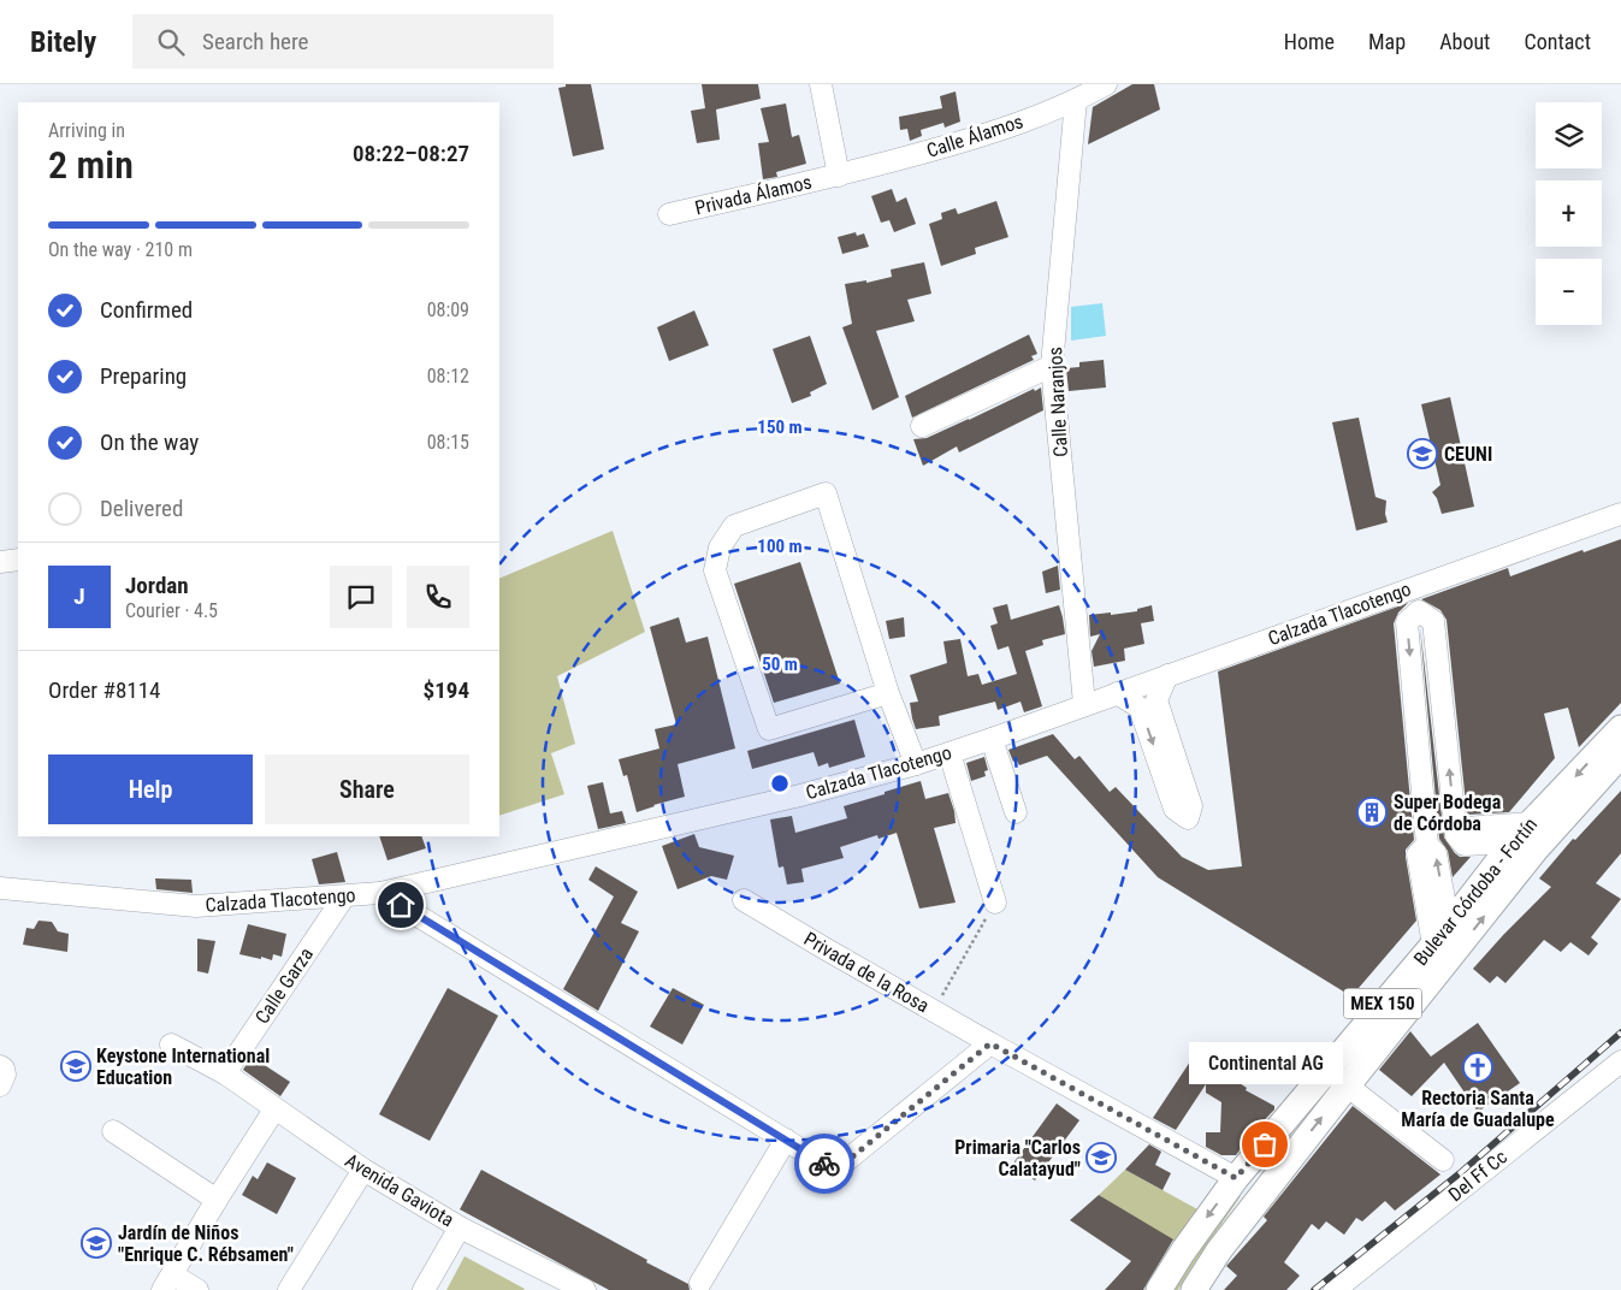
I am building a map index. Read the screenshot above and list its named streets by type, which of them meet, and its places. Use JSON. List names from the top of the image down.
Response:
{
  "streets": {
    "main road": ["Bulevar Córdoba - Fortín", "MEX 150"],
    "street": [
      "Calle Álamos",
      "Privada Álamos",
      "Calle Naranjos",
      "Calzada Tlacotengo",
      "Privada de la Rosa",
      "Calle Garza",
      "Del Ff Cc",
      "Avenida Gaviota"
    ]
  },
  "crossings": [
    ["Calle Álamos", "Privada Álamos"],
    ["Calle Álamos", "Calle Naranjos"],
    ["Calle Naranjos", "Calzada Tlacotengo"],
    ["Calzada Tlacotengo", "Calle Garza"],
    ["Bulevar Córdoba - Fortín", "Privada de la Rosa"],
    ["Calle Garza", "Avenida Gaviota"]
  ],
  "places": {
    "school or university": [
      "CEUNI",
      "Keystone International Education",
      "Primaria \"Carlos Calatayud\"",
      "Jardín de Niños \"Enrique C. Rébsamen\""
    ],
    "building": ["Super Bodega de Córdoba"],
    "church": ["Rectoria Santa María de Guadalupe"],
    "other": ["Continental AG"]
  },
  "page": {
    "header": "Bitely",
    "search": "Search here",
    "nav": [
      "Home",
      "Map",
      "About",
      "Contact"
    ],
    "map_buttons": ["+", "−"],
    "heading": ["2 min", "Arriving in", "08:22–08:27"],
    "panel": [
      "Jordan",
      "Courier · 4.5",
      "Order #8114",
      "$194"
    ],
    "bar": "On the way · 210 m",
    "list": [
      ["Confirmed", "08:09"],
      ["Preparing", "08:12"],
      ["On the way", "08:15"],
      "Delivered"
    ],
    "round": "J",
    "buttons": ["Help", "Share"],
    "bubble": "Continental AG"
  },
  "rings": ["150 m", "100 m", "50 m"]
}
